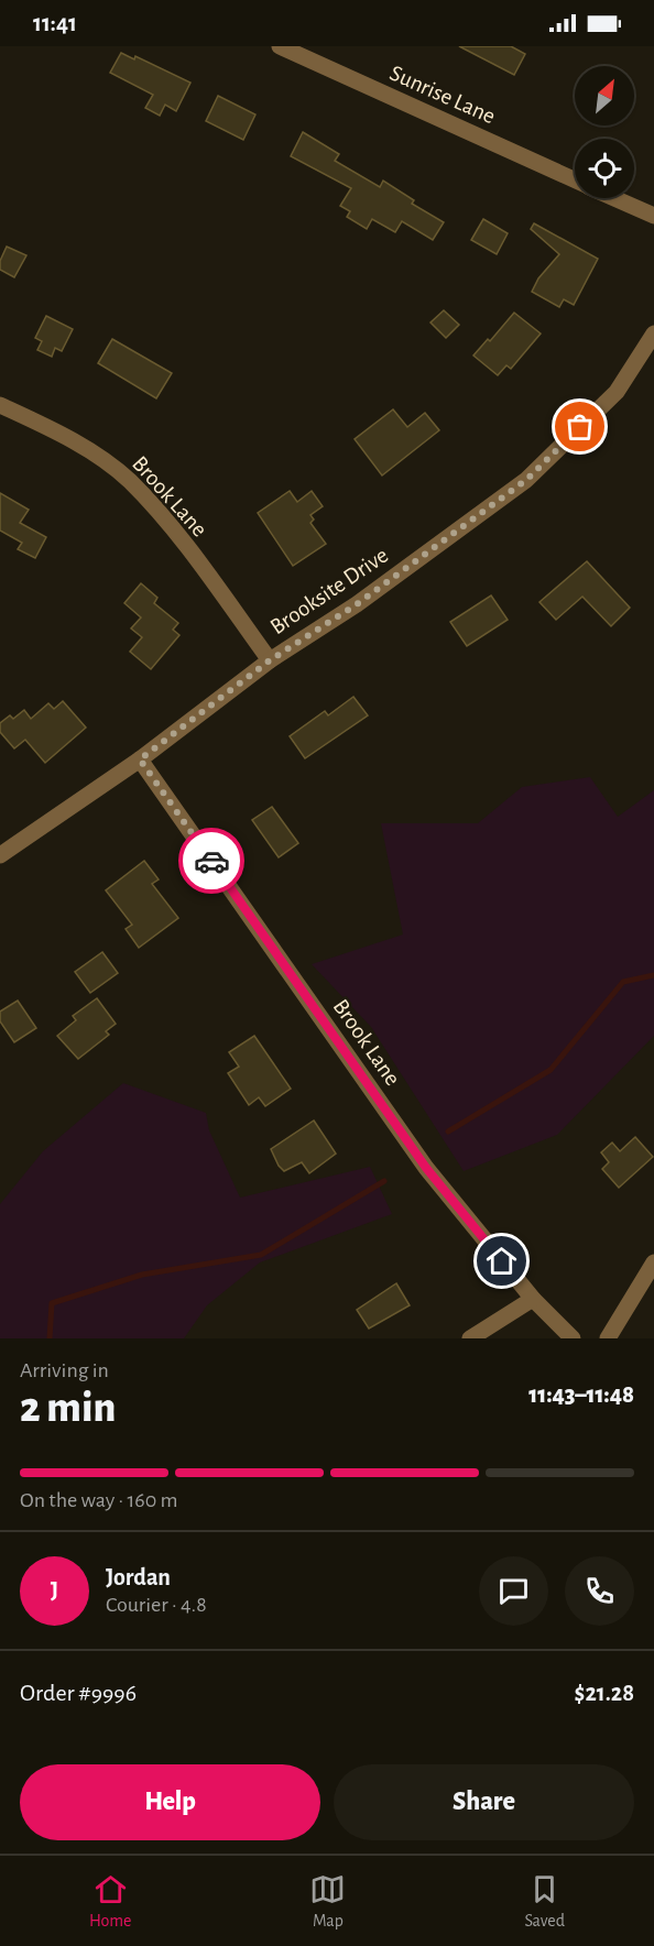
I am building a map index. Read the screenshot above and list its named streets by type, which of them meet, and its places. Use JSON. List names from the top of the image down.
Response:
{
  "streets": {
    "street": ["Sunrise Lane", "Brook Lane", "Brooksite Drive"]
  },
  "crossings": [
    ["Brook Lane", "Brooksite Drive"]
  ],
  "north": "top right",
  "page": {
    "status": "11:41",
    "heading": ["2 min", "Arriving in", "11:43–11:48"],
    "panel": [
      "Jordan",
      "Courier · 4.8",
      "Order #9996",
      "$21.28"
    ],
    "bar": "On the way · 160 m",
    "round": "J",
    "buttons": ["Help", "Share"],
    "tabs": ["Home", "Map", "Saved"]
  }
}
